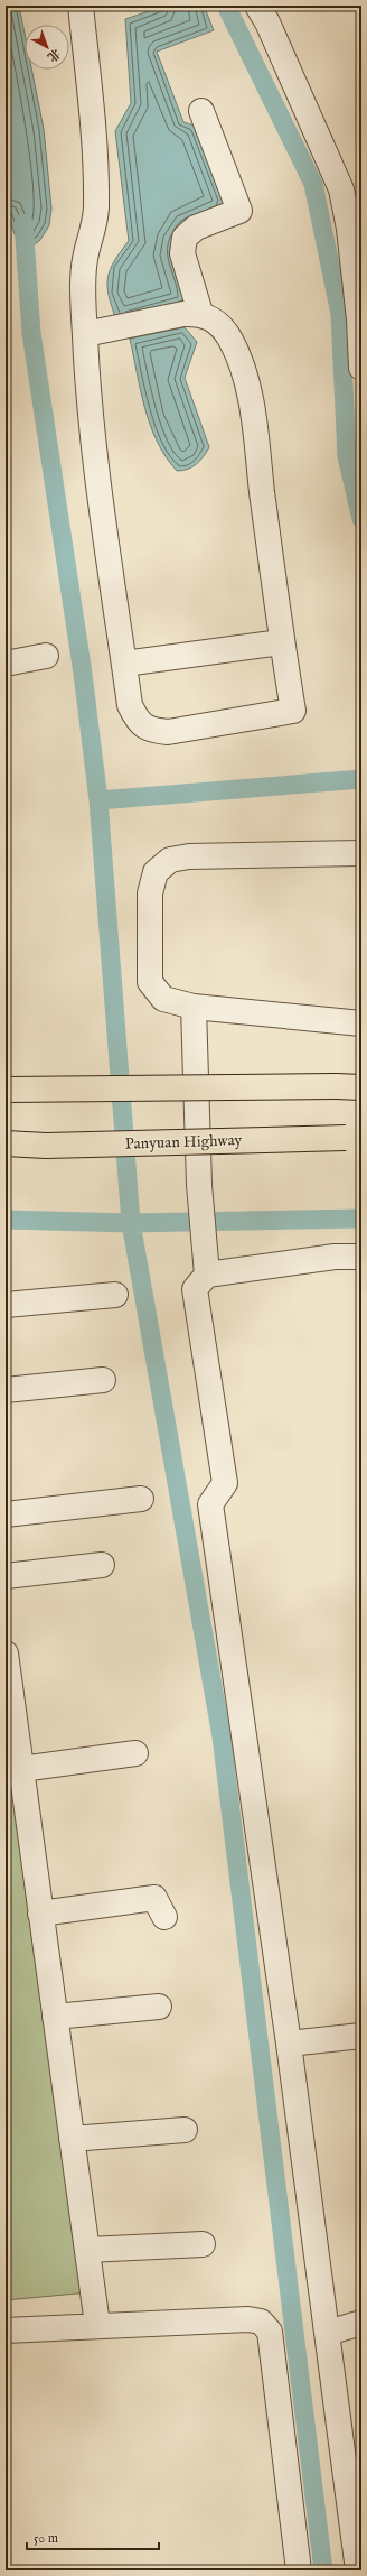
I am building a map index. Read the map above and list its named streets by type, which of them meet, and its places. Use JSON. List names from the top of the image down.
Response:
{
  "streets": {
    "main road": ["Panyuan Highway"]
  },
  "scale_bar": "50 m",
  "north": "bottom right"
}
